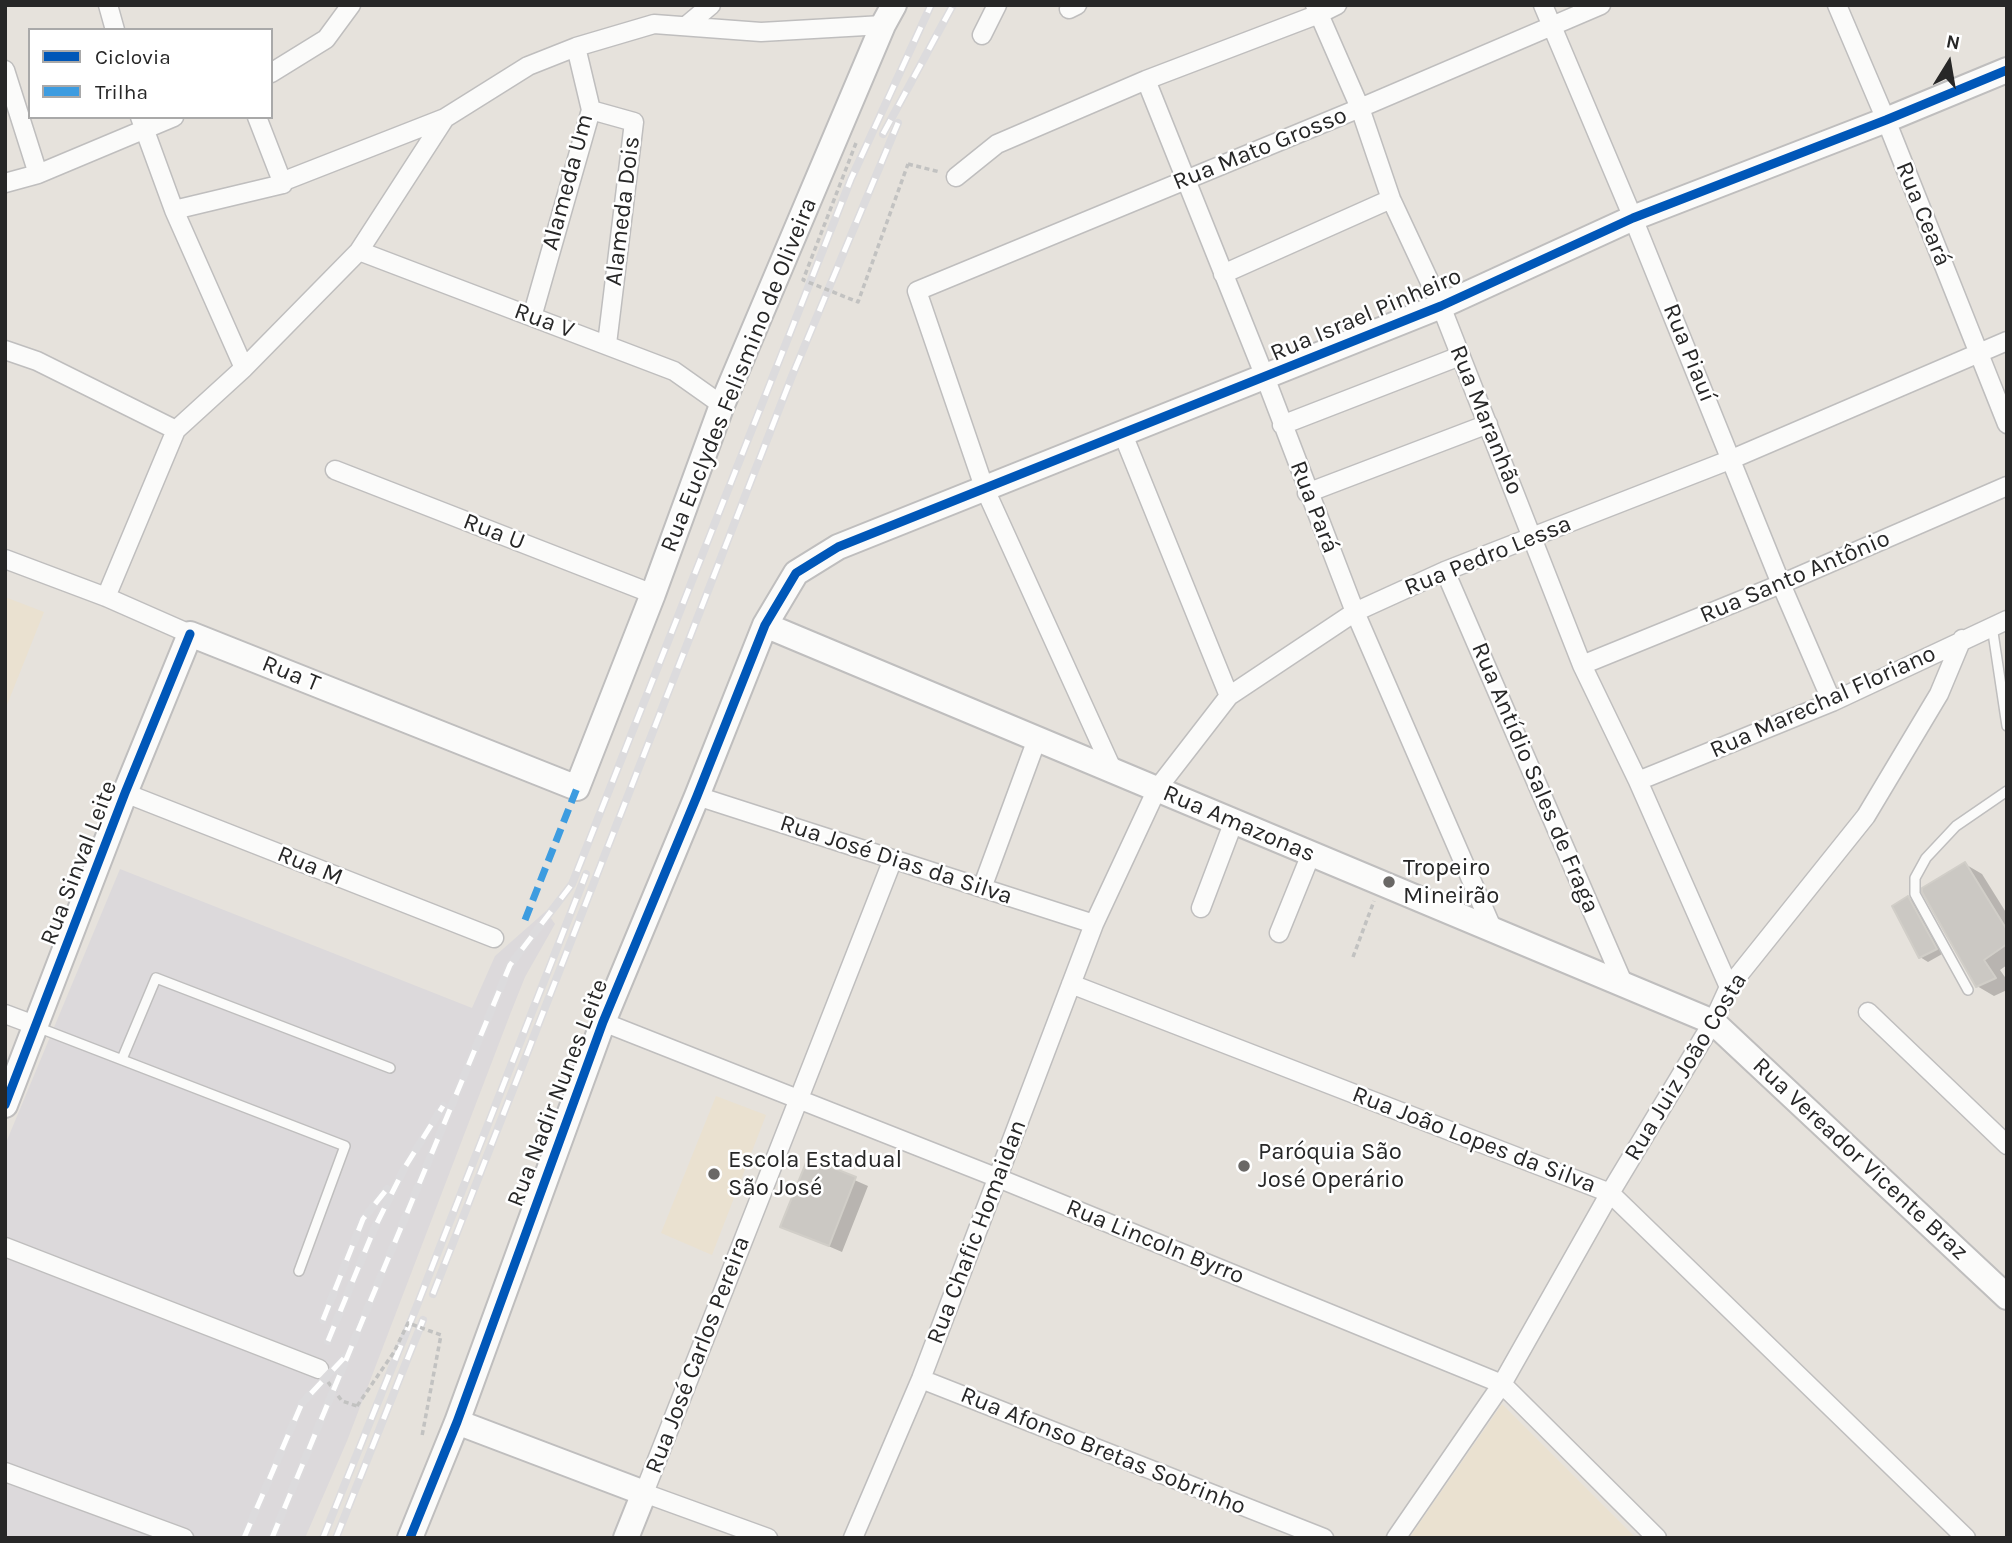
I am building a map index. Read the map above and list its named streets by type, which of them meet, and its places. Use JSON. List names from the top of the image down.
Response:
{
  "streets": {
    "street": [
      "Rua Mato Grosso",
      "Alameda Um",
      "Alameda Dois",
      "Rua Ceará",
      "Rua Israel Pinheiro",
      "Rua V",
      "Rua Piauí",
      "Rua Euclydes Felismino de Oliveira",
      "Rua Maranhão",
      "Rua Pará",
      "Rua U",
      "Rua Pedro Lessa",
      "Rua Santo Antônio",
      "Rua T",
      "Rua Marechal Floriano",
      "Rua Antídio Sales de Fraga",
      "Rua Amazonas",
      "Rua José Dias da Silva",
      "Rua Sinval Leite",
      "Rua M",
      "Rua Juiz João Costa",
      "Rua Nadir Nunes Leite",
      "Rua João Lopes da Silva",
      "Rua Vereador Vicente Braz",
      "Rua Chafic Homaidan",
      "Rua Lincoln Byrro",
      "Rua José Carlos Pereira",
      "Rua Afonso Bretas Sobrinho"
    ]
  },
  "crossings": [
    ["Rua Mato Grosso", "Rua Israel Pinheiro"],
    ["Rua Mato Grosso", "Rua Piauí"],
    ["Rua Mato Grosso", "Rua Maranhão"],
    ["Rua Mato Grosso", "Rua Pará"],
    ["Alameda Um", "Alameda Dois"],
    ["Alameda Um", "Rua V"],
    ["Alameda Dois", "Rua V"],
    ["Rua Ceará", "Rua Israel Pinheiro"],
    ["Rua Ceará", "Rua Pedro Lessa"],
    ["Rua Israel Pinheiro", "Rua Piauí"],
    ["Rua Israel Pinheiro", "Rua Maranhão"],
    ["Rua Israel Pinheiro", "Rua Pará"],
    ["Rua Israel Pinheiro", "Rua Amazonas"],
    ["Rua Israel Pinheiro", "Rua Nadir Nunes Leite"],
    ["Rua V", "Rua Euclydes Felismino de Oliveira"],
    ["Rua Piauí", "Rua Pedro Lessa"],
    ["Rua Piauí", "Rua Santo Antônio"],
    ["Rua Piauí", "Rua Marechal Floriano"],
    ["Rua Euclydes Felismino de Oliveira", "Rua U"],
    ["Rua Euclydes Felismino de Oliveira", "Rua T"],
    ["Rua Maranhão", "Rua Pedro Lessa"],
    ["Rua Maranhão", "Rua Santo Antônio"],
    ["Rua Maranhão", "Rua Marechal Floriano"],
    ["Rua Maranhão", "Rua Juiz João Costa"],
    ["Rua Pará", "Rua Pedro Lessa"],
    ["Rua Pará", "Rua Amazonas"],
    ["Rua Pedro Lessa", "Rua Antídio Sales de Fraga"],
    ["Rua Pedro Lessa", "Rua Amazonas"],
    ["Rua Pedro Lessa", "Rua José Dias da Silva"],
    ["Rua Pedro Lessa", "Rua Chafic Homaidan"],
    ["Rua T", "Rua Sinval Leite"],
    ["Rua Marechal Floriano", "Rua Juiz João Costa"],
    ["Rua Antídio Sales de Fraga", "Rua Amazonas"],
    ["Rua Amazonas", "Rua Juiz João Costa"],
    ["Rua Amazonas", "Rua Nadir Nunes Leite"],
    ["Rua Amazonas", "Rua Vereador Vicente Braz"],
    ["Rua José Dias da Silva", "Rua Nadir Nunes Leite"],
    ["Rua José Dias da Silva", "Rua Chafic Homaidan"],
    ["Rua José Dias da Silva", "Rua José Carlos Pereira"],
    ["Rua Sinval Leite", "Rua M"],
    ["Rua Juiz João Costa", "Rua João Lopes da Silva"],
    ["Rua Juiz João Costa", "Rua Vereador Vicente Braz"],
    ["Rua Juiz João Costa", "Rua Lincoln Byrro"],
    ["Rua Nadir Nunes Leite", "Rua Lincoln Byrro"],
    ["Rua João Lopes da Silva", "Rua Chafic Homaidan"],
    ["Rua Chafic Homaidan", "Rua Lincoln Byrro"],
    ["Rua Chafic Homaidan", "Rua Afonso Bretas Sobrinho"],
    ["Rua Lincoln Byrro", "Rua José Carlos Pereira"]
  ],
  "places": ["Tropeiro Mineirão", "Paróquia São José Operário", "Escola Estadual São José"],
  "legend": ["Ciclovia", "Trilha"],
  "north": "top"
}
